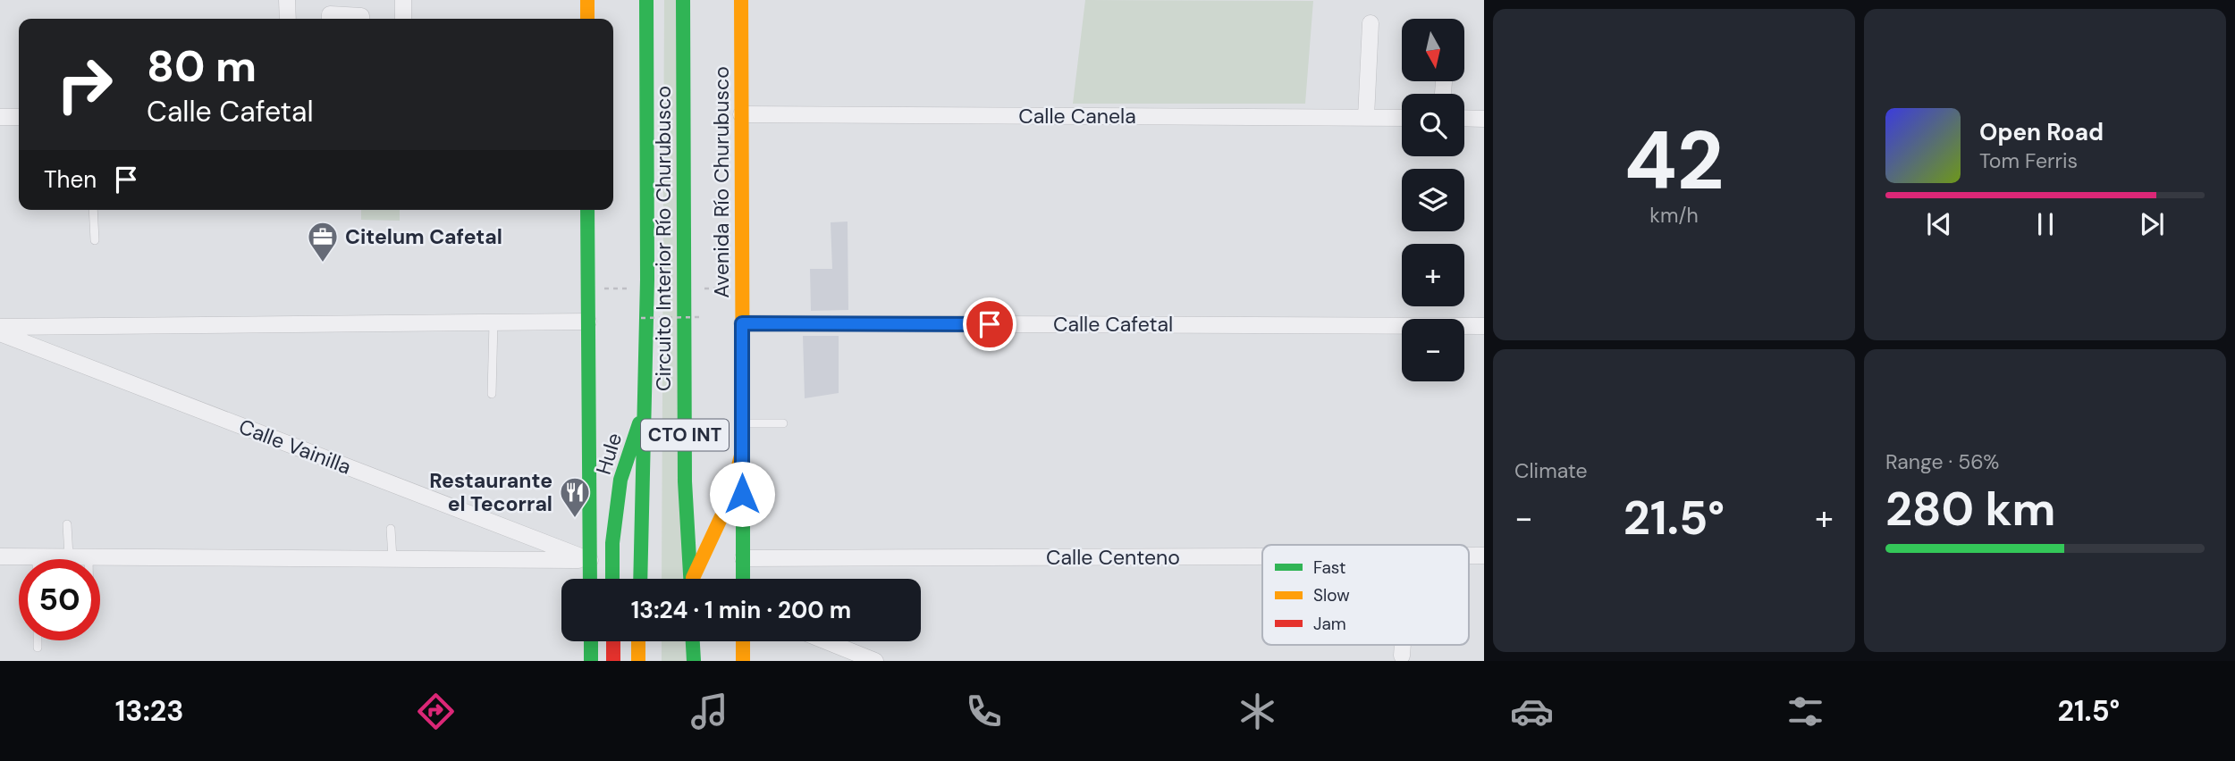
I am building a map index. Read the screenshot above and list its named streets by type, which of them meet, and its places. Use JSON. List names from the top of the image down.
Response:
{
  "streets": {
    "main road": [
      "Avenida Río Churubusco",
      "Circuito Interior Río Churubusco",
      "CTO INT",
      "Hule"
    ],
    "street": [
      "Calle Canela",
      "Calle Cafetal",
      "Calle Vainilla",
      "Calle Centeno"
    ]
  },
  "crossings": [
    ["Calle Canela", "Avenida Río Churubusco"],
    ["Avenida Río Churubusco", "Calle Cafetal"],
    ["Avenida Río Churubusco", "Calle Centeno"],
    ["Circuito Interior Río Churubusco", "Hule"]
  ],
  "places": {
    "office": ["Citelum Cafetal"],
    "restaurant": ["Restaurante el Tecorral"]
  },
  "legend": ["Fast", "Slow", "Jam"],
  "north": "bottom",
  "page": {
    "tile": [
      ["42", "km/h"],
      "Climate",
      ["Range · 56%", "280 km"]
    ],
    "map_buttons": ["+", "−"],
    "turn": ["80 m", "Calle Cafetal"],
    "song": ["Open Road", "Tom Ferris"],
    "then": "Then",
    "heat": ["−", "21.5°", "+"],
    "limit": "50",
    "trip": "13:24 · 1 min · 200 m",
    "tabs": ["13:23", "21.5°"]
  }
}
